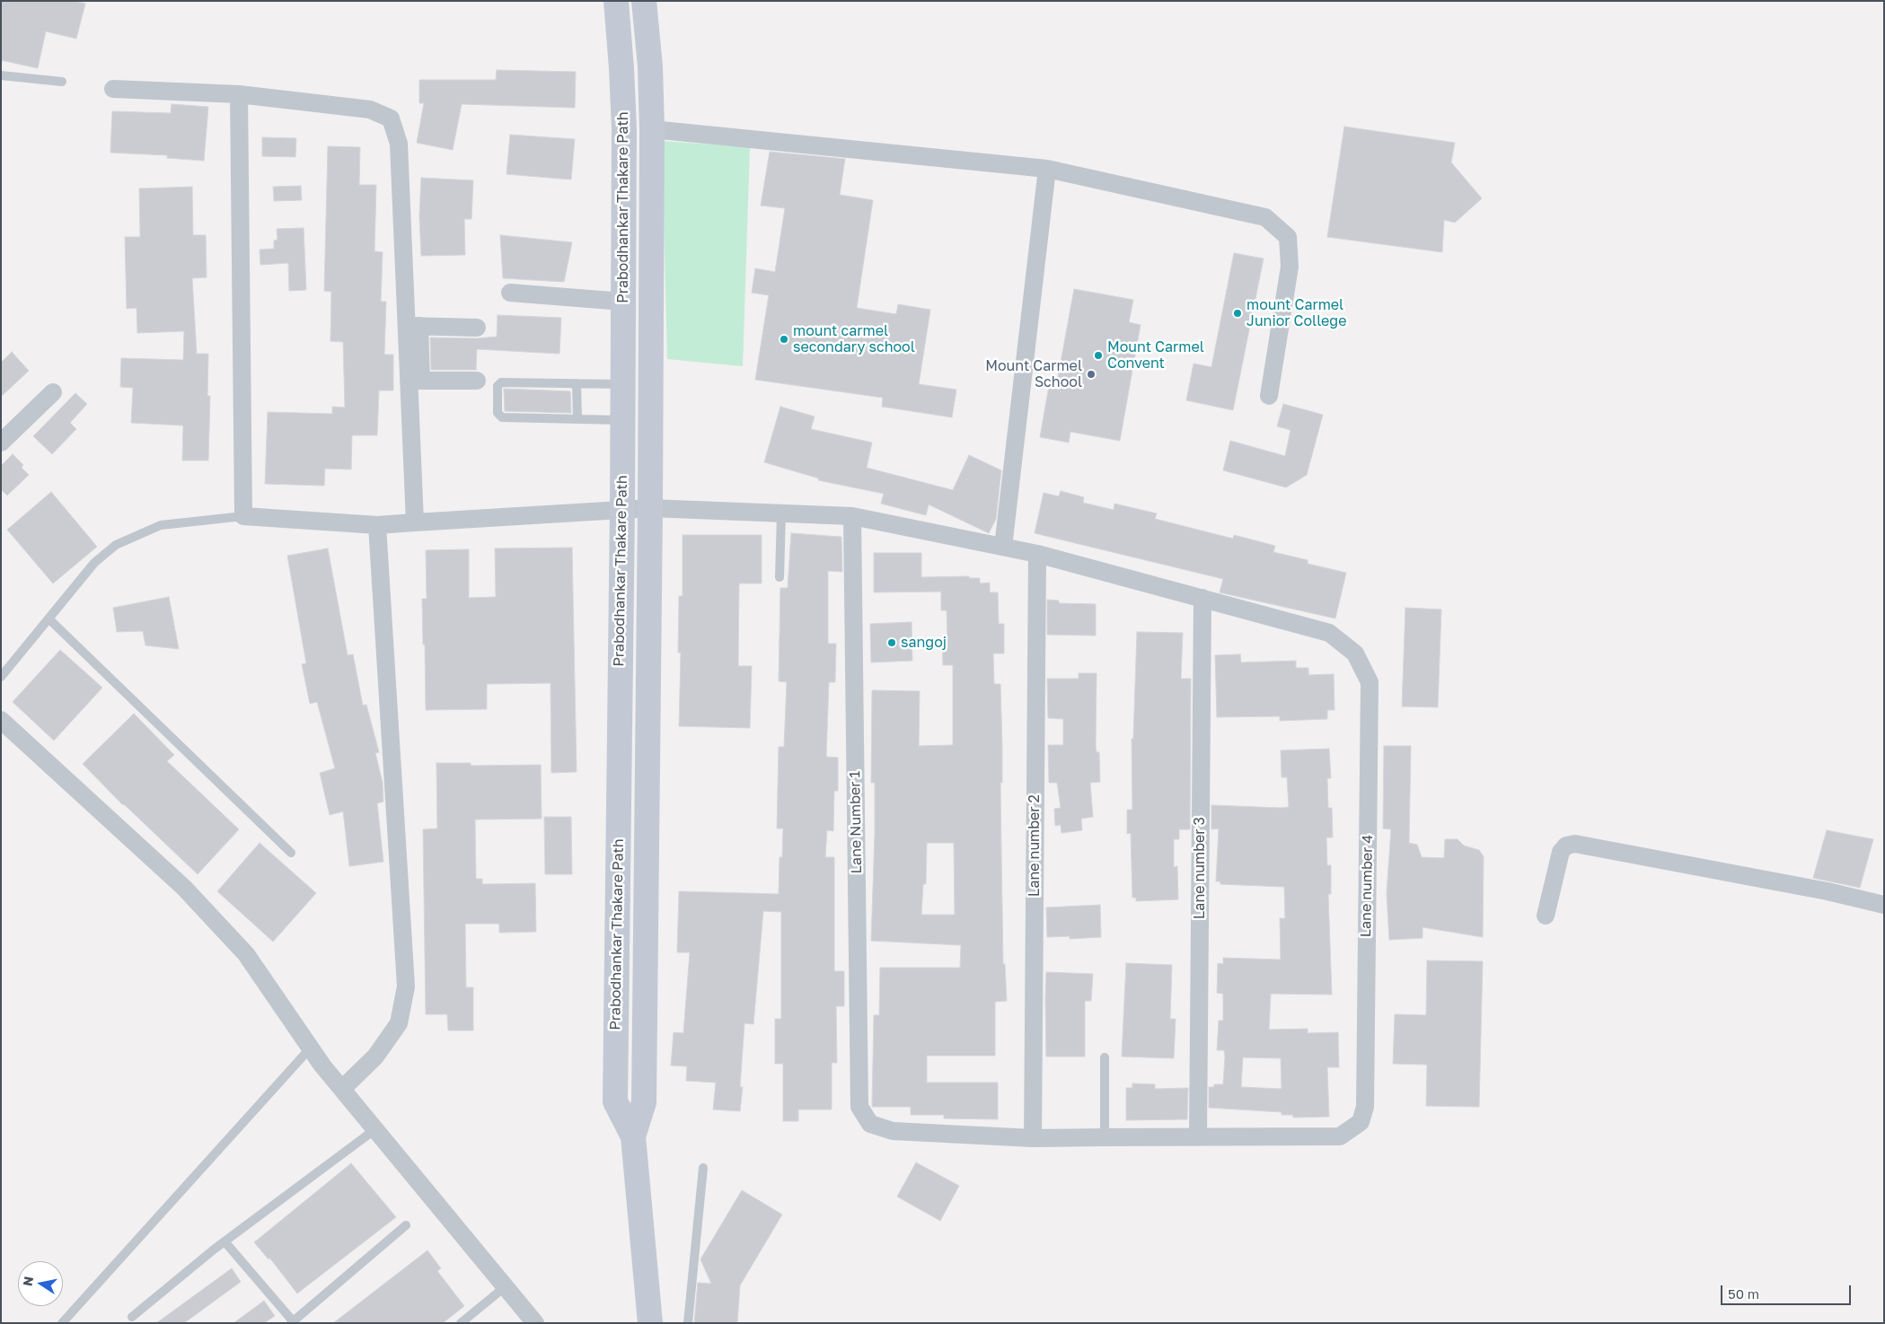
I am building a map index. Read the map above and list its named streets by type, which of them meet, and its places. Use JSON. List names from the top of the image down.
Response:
{
  "streets": {
    "main road": ["Prabodhankar Thakare Path"],
    "street": [
      "Lane Number 1",
      "Lane number 2",
      "Lane number 3",
      "Lane number 4"
    ]
  },
  "crossings": [
    ["Lane Number 1", "Lane number 2"],
    ["Lane number 3", "Lane number 4"]
  ],
  "places": [
    "mount Carmel Junior College",
    "mount carmel secondary school",
    "Mount Carmel Convent",
    "Mount Carmel School",
    "sangoj"
  ],
  "scale_bar": "50 m",
  "north": "left"
}
